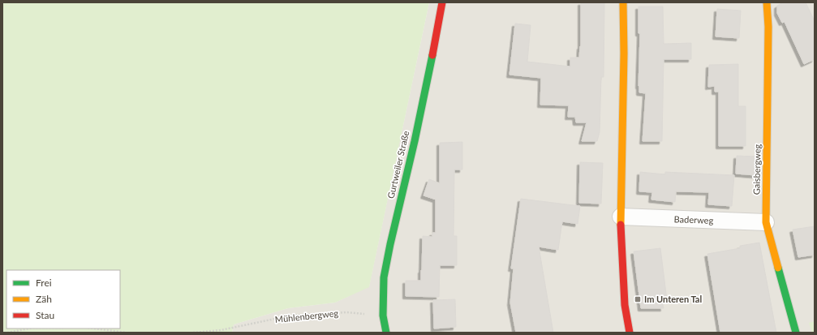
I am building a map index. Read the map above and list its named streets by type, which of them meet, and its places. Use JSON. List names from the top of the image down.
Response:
{
  "streets": {
    "street": ["Gurtweiler Straße", "Gaisbergweg", "Baderweg"],
    "path": ["Mühlenbergweg"]
  },
  "crossings": [
    ["Gurtweiler Straße", "Mühlenbergweg"],
    ["Gaisbergweg", "Baderweg"]
  ],
  "places": {
    "transit": ["Im Unteren Tal"]
  },
  "legend": ["Frei", "Zäh", "Stau"]
}
